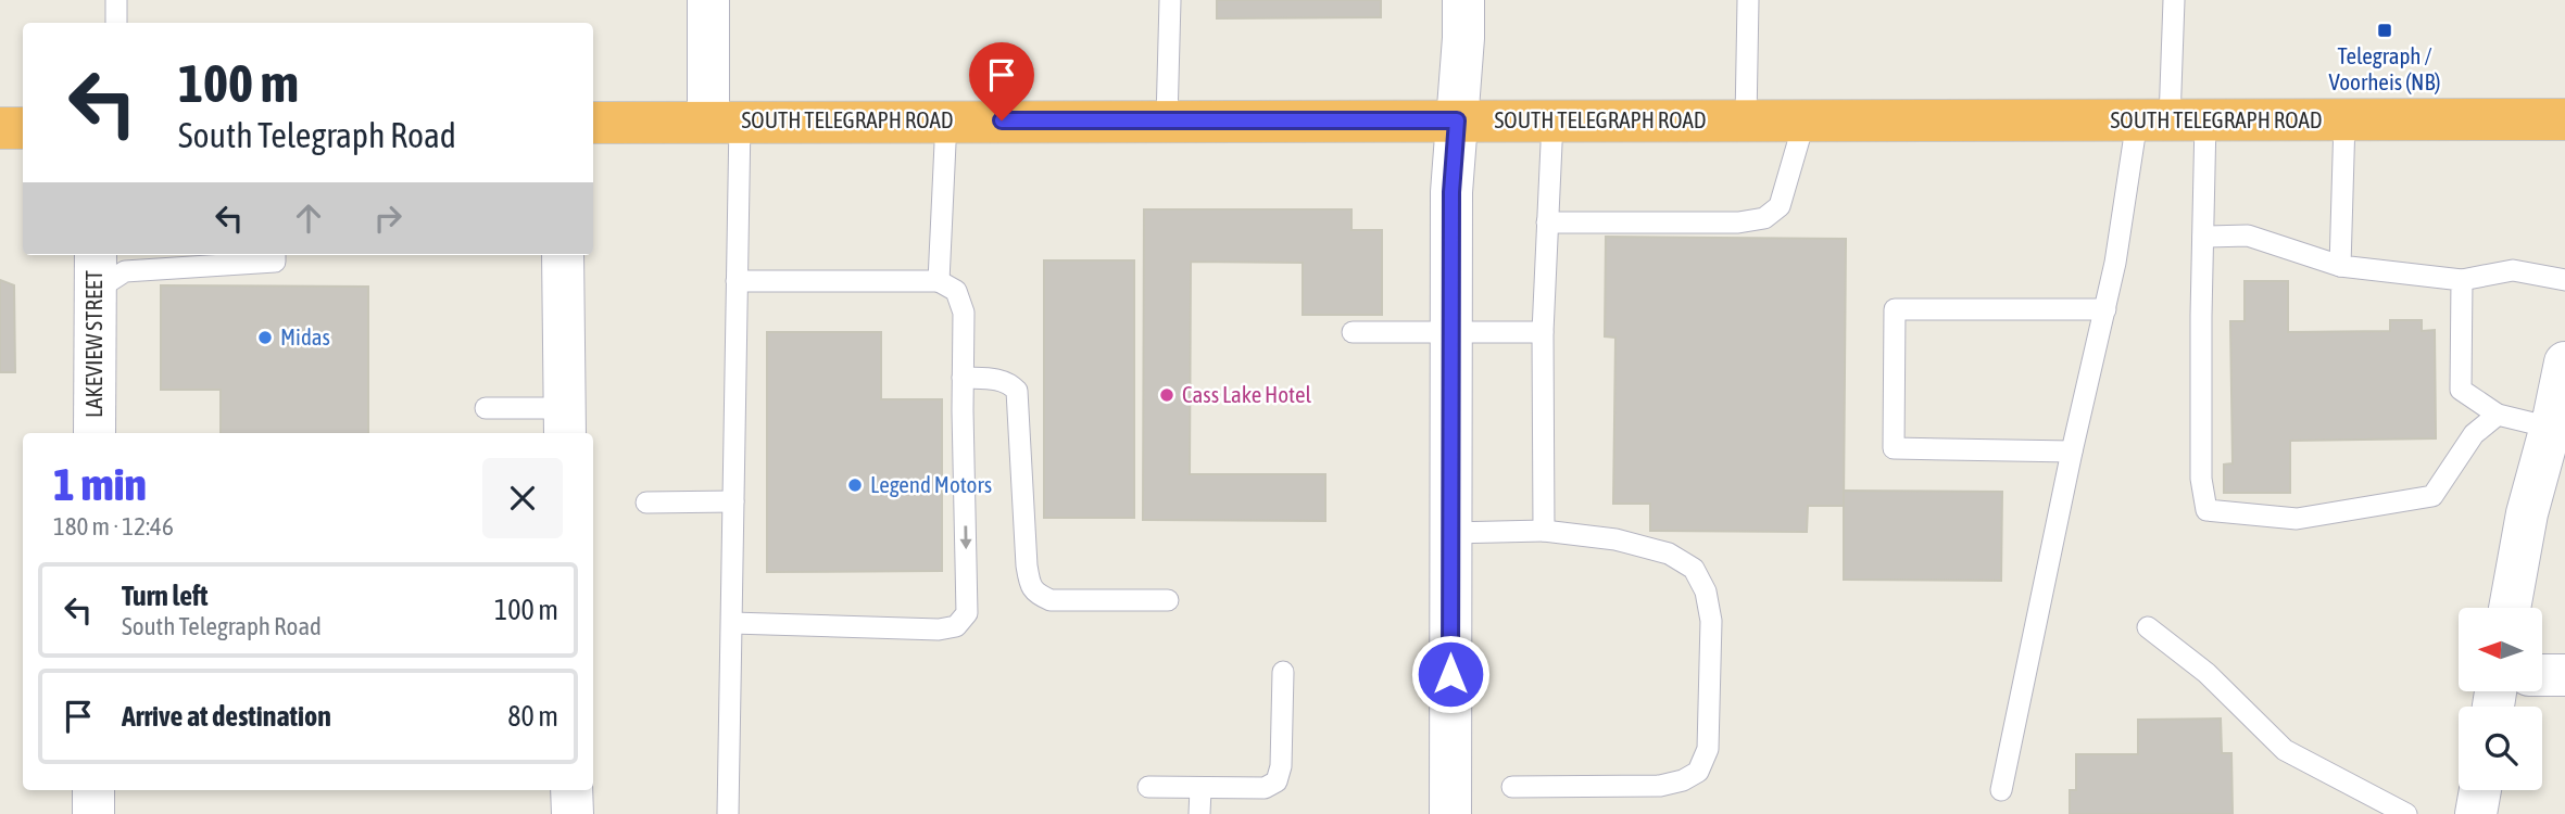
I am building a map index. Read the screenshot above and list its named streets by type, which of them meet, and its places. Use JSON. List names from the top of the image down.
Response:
{
  "streets": {
    "highway": ["SOUTH TELEGRAPH ROAD"],
    "street": ["LAKEVIEW STREET"]
  },
  "places": {
    "transit": ["Telegraph / Voorheis (NB)"],
    "other": ["Midas", "Cass Lake Hotel", "Legend Motors"]
  },
  "north": "left",
  "page": {
    "turn": ["100 m", "South Telegraph Road"],
    "heading": ["1 min", "180 m · 12:46"],
    "list": [
      {
        "name": "Turn left",
        "note": "South Telegraph Road",
        "value": "100 m"
      },
      {
        "name": "Arrive at destination",
        "value": "80 m"
      }
    ]
  }
}
